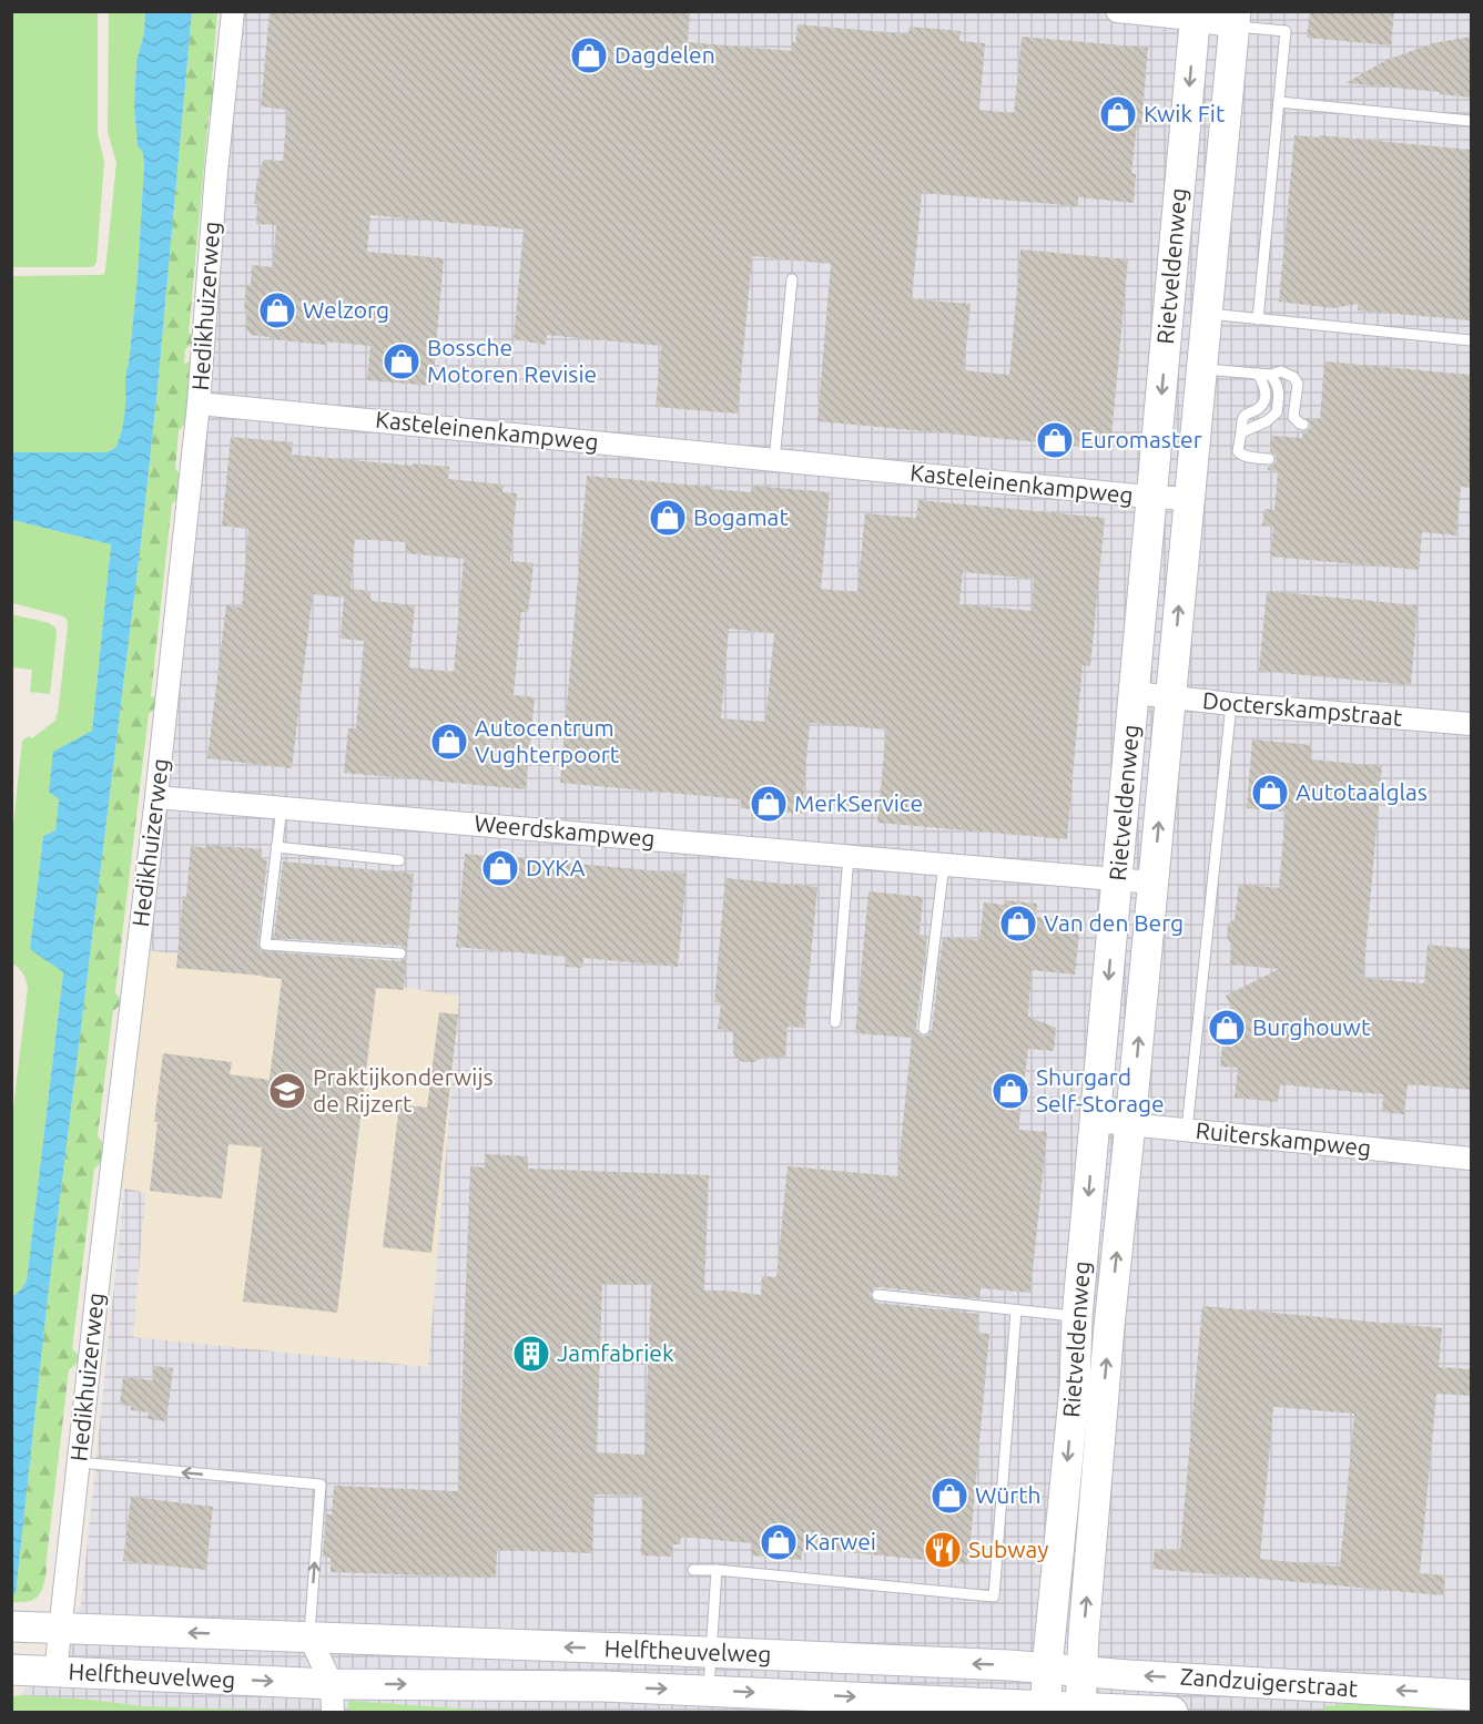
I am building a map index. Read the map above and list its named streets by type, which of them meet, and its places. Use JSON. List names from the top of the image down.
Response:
{
  "streets": {
    "main road": ["Rietveldenweg", "Helftheuvelweg", "Zandzuigerstraat"],
    "street": [
      "Hedikhuizerweg",
      "Kasteleinenkampweg",
      "Docterskampstraat",
      "Weerdskampweg",
      "Ruiterskampweg"
    ]
  },
  "crossings": [
    ["Rietveldenweg", "Kasteleinenkampweg"],
    ["Rietveldenweg", "Docterskampstraat"],
    ["Rietveldenweg", "Weerdskampweg"],
    ["Rietveldenweg", "Ruiterskampweg"],
    ["Rietveldenweg", "Helftheuvelweg"],
    ["Rietveldenweg", "Zandzuigerstraat"],
    ["Hedikhuizerweg", "Kasteleinenkampweg"],
    ["Hedikhuizerweg", "Weerdskampweg"],
    ["Hedikhuizerweg", "Helftheuvelweg"],
    ["Helftheuvelweg", "Zandzuigerstraat"]
  ],
  "one_way": ["Zandzuigerstraat"],
  "places": {
    "shop": [
      "Dagdelen",
      "Kwik Fit",
      "Welzorg",
      "Bossche Motoren Revisie",
      "Euromaster",
      "Bogamat",
      "Autocentrum Vughterpoort",
      "Autotaalglas",
      "MerkService",
      "DYKA",
      "Van den Berg",
      "Burghouwt",
      "Shurgard Self-Storage",
      "Würth",
      "Karwei"
    ],
    "school or university": ["Praktijkonderwijs de Rijzert"],
    "building": ["Jamfabriek"],
    "restaurant": ["Subway"]
  }
}
